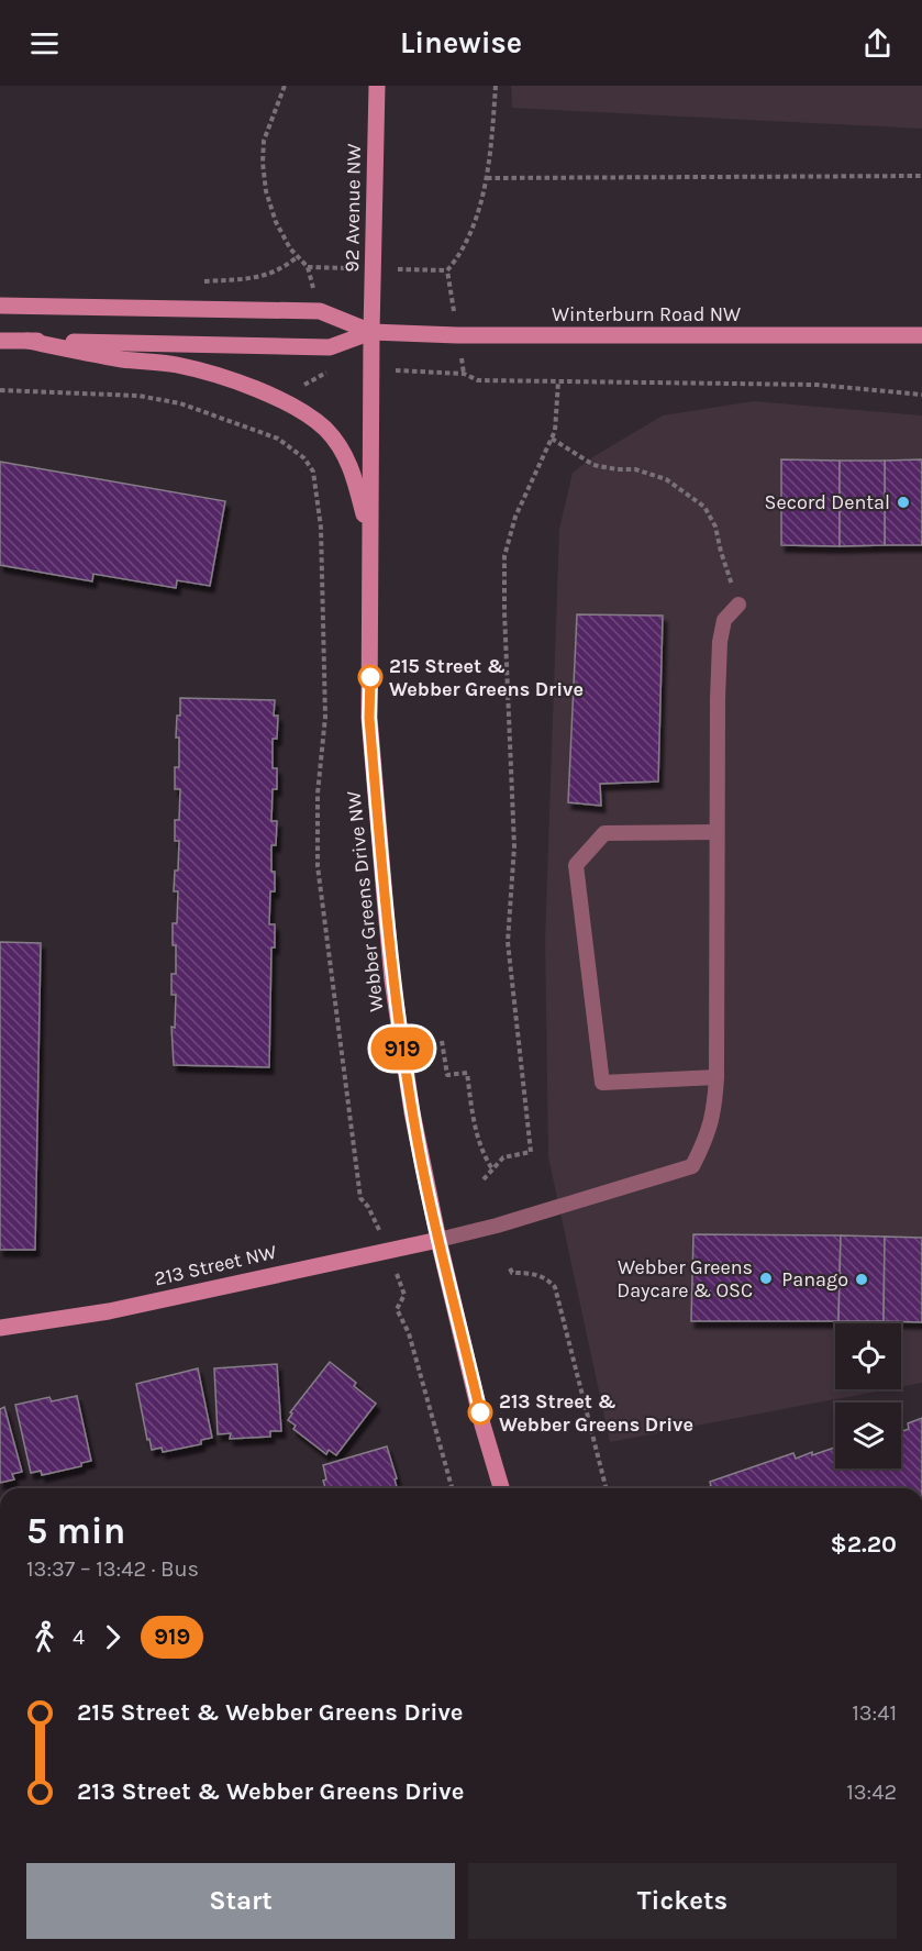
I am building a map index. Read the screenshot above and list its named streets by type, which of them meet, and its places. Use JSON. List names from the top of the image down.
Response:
{
  "streets": {
    "main road": [
      "92 Avenue NW",
      "Winterburn Road NW",
      "Webber Greens Drive NW",
      "213 Street NW"
    ]
  },
  "crossings": [
    ["92 Avenue NW", "Winterburn Road NW"],
    ["92 Avenue NW", "Webber Greens Drive NW"],
    ["Winterburn Road NW", "Webber Greens Drive NW"],
    ["Webber Greens Drive NW", "213 Street NW"]
  ],
  "places": [
    "Secord Dental",
    "215 Street & Webber Greens Drive",
    "Webber Greens Daycare & OSC",
    "Panago",
    "213 Street & Webber Greens Drive"
  ],
  "lines": ["bus line 919"],
  "page": {
    "header": "Linewise",
    "on_map": "919",
    "heading": ["5 min", "13:37 – 13:42 · Bus", "$2.20"],
    "legs": ["4", "919"],
    "list": [
      {
        "name": "215 Street & Webber Greens Drive",
        "value": "13:41"
      },
      {
        "name": "213 Street & Webber Greens Drive",
        "value": "13:42"
      }
    ],
    "buttons": ["Start", "Tickets"]
  }
}
